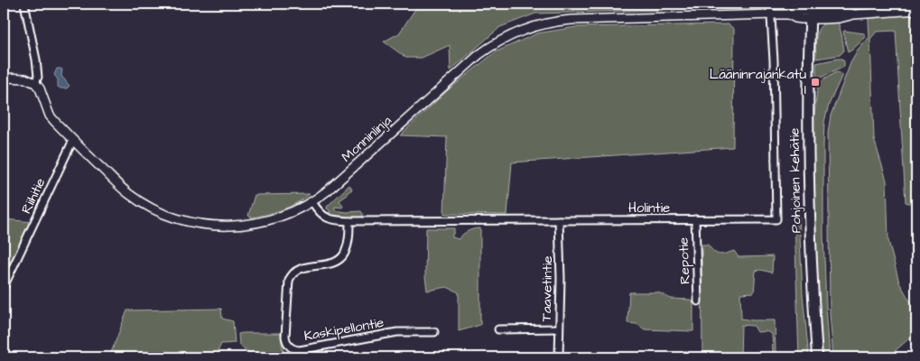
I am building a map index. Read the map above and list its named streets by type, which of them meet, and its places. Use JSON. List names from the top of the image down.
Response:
{
  "streets": {
    "main road": ["Pohjoinen kehätie"],
    "street": [
      "Monninlinja",
      "Riihitie",
      "Holintie",
      "Repotie",
      "Taavetintie",
      "Kaskipellontie"
    ]
  },
  "crossings": [
    ["Monninlinja", "Pohjoinen kehätie"],
    ["Monninlinja", "Riihitie"],
    ["Monninlinja", "Holintie"],
    ["Holintie", "Repotie"],
    ["Holintie", "Taavetintie"],
    ["Holintie", "Kaskipellontie"]
  ],
  "places": {
    "transit": ["Lääninrajankatu I"]
  }
}
